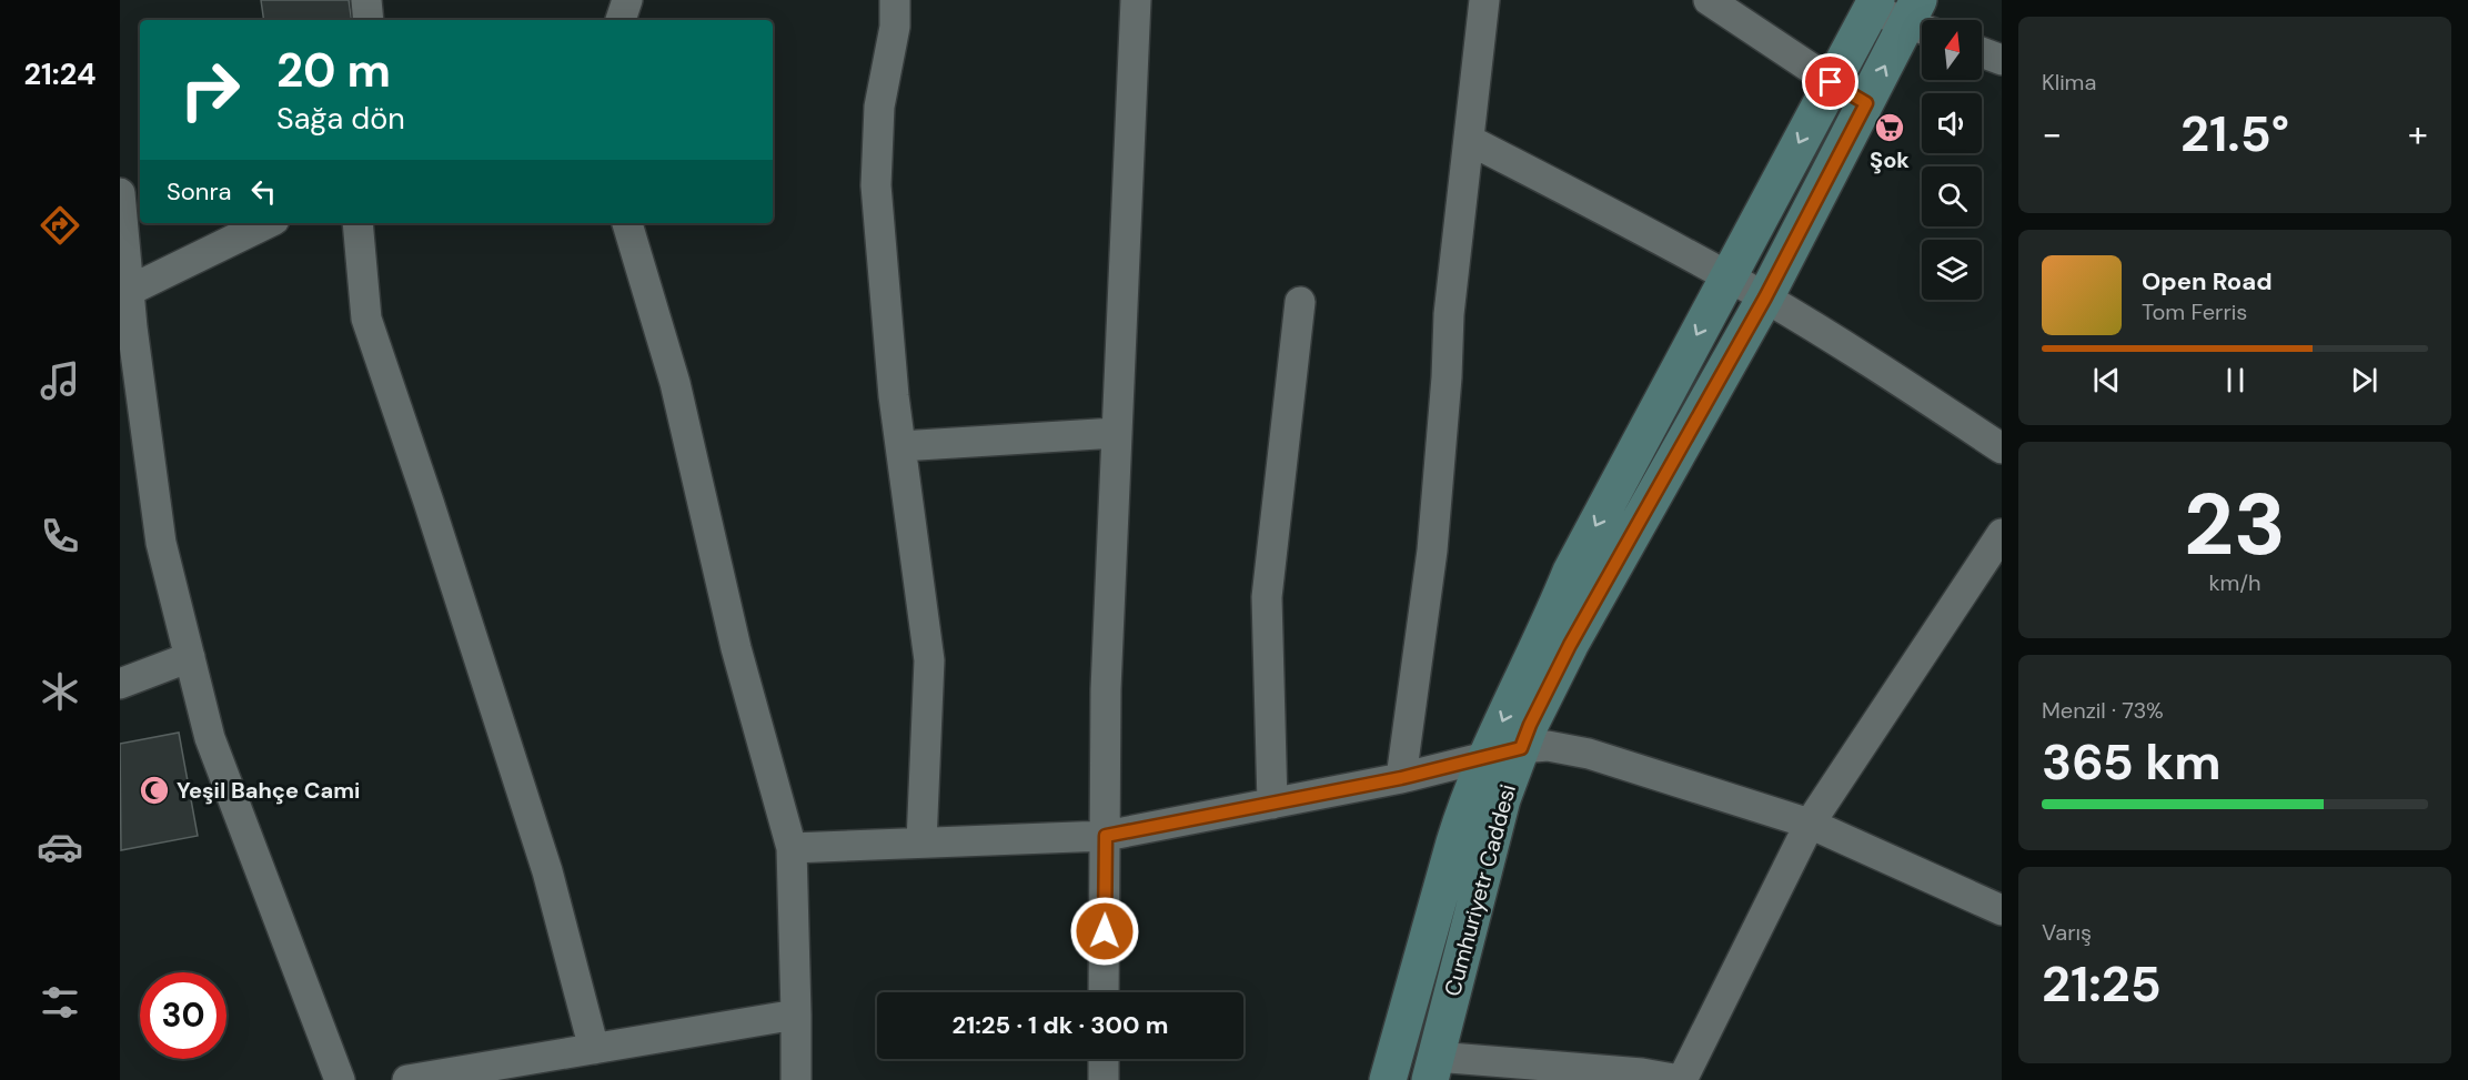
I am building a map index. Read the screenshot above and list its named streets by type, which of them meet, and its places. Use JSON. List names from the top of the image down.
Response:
{
  "streets": {
    "main road": ["Cumhuriyetr Caddesi"]
  },
  "places": {
    "supermarket": ["Şok"],
    "mosque": ["Yeşil Bahçe Cami"]
  },
  "north": "top",
  "page": {
    "tabs": "21:24",
    "tile": [
      "Klima",
      ["23", "km/h"],
      ["Menzil · 73%", "365 km"],
      ["Varış", "21:25"]
    ],
    "turn": ["20 m", "Sağa dön"],
    "heat": ["−", "21.5°", "+"],
    "then": "Sonra",
    "song": ["Open Road", "Tom Ferris"],
    "limit": "30",
    "trip": "21:25 · 1 dk · 300 m"
  }
}
